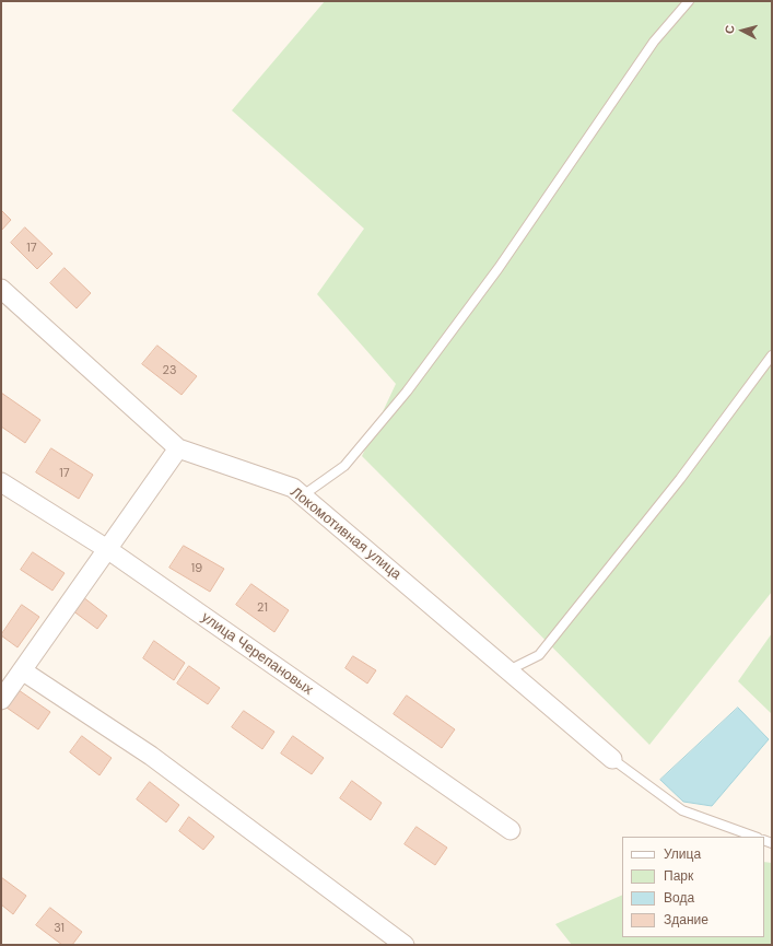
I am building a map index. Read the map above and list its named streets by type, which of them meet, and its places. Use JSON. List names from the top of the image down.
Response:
{
  "streets": {
    "street": ["Локомотивная улица", "улица Черепановых"]
  },
  "house_numbers": [
    "17",
    "23",
    "17",
    "19",
    "21",
    "31"
  ],
  "legend": [
    "Улица",
    "Парк",
    "Вода",
    "Здание"
  ],
  "north": "left"
}
